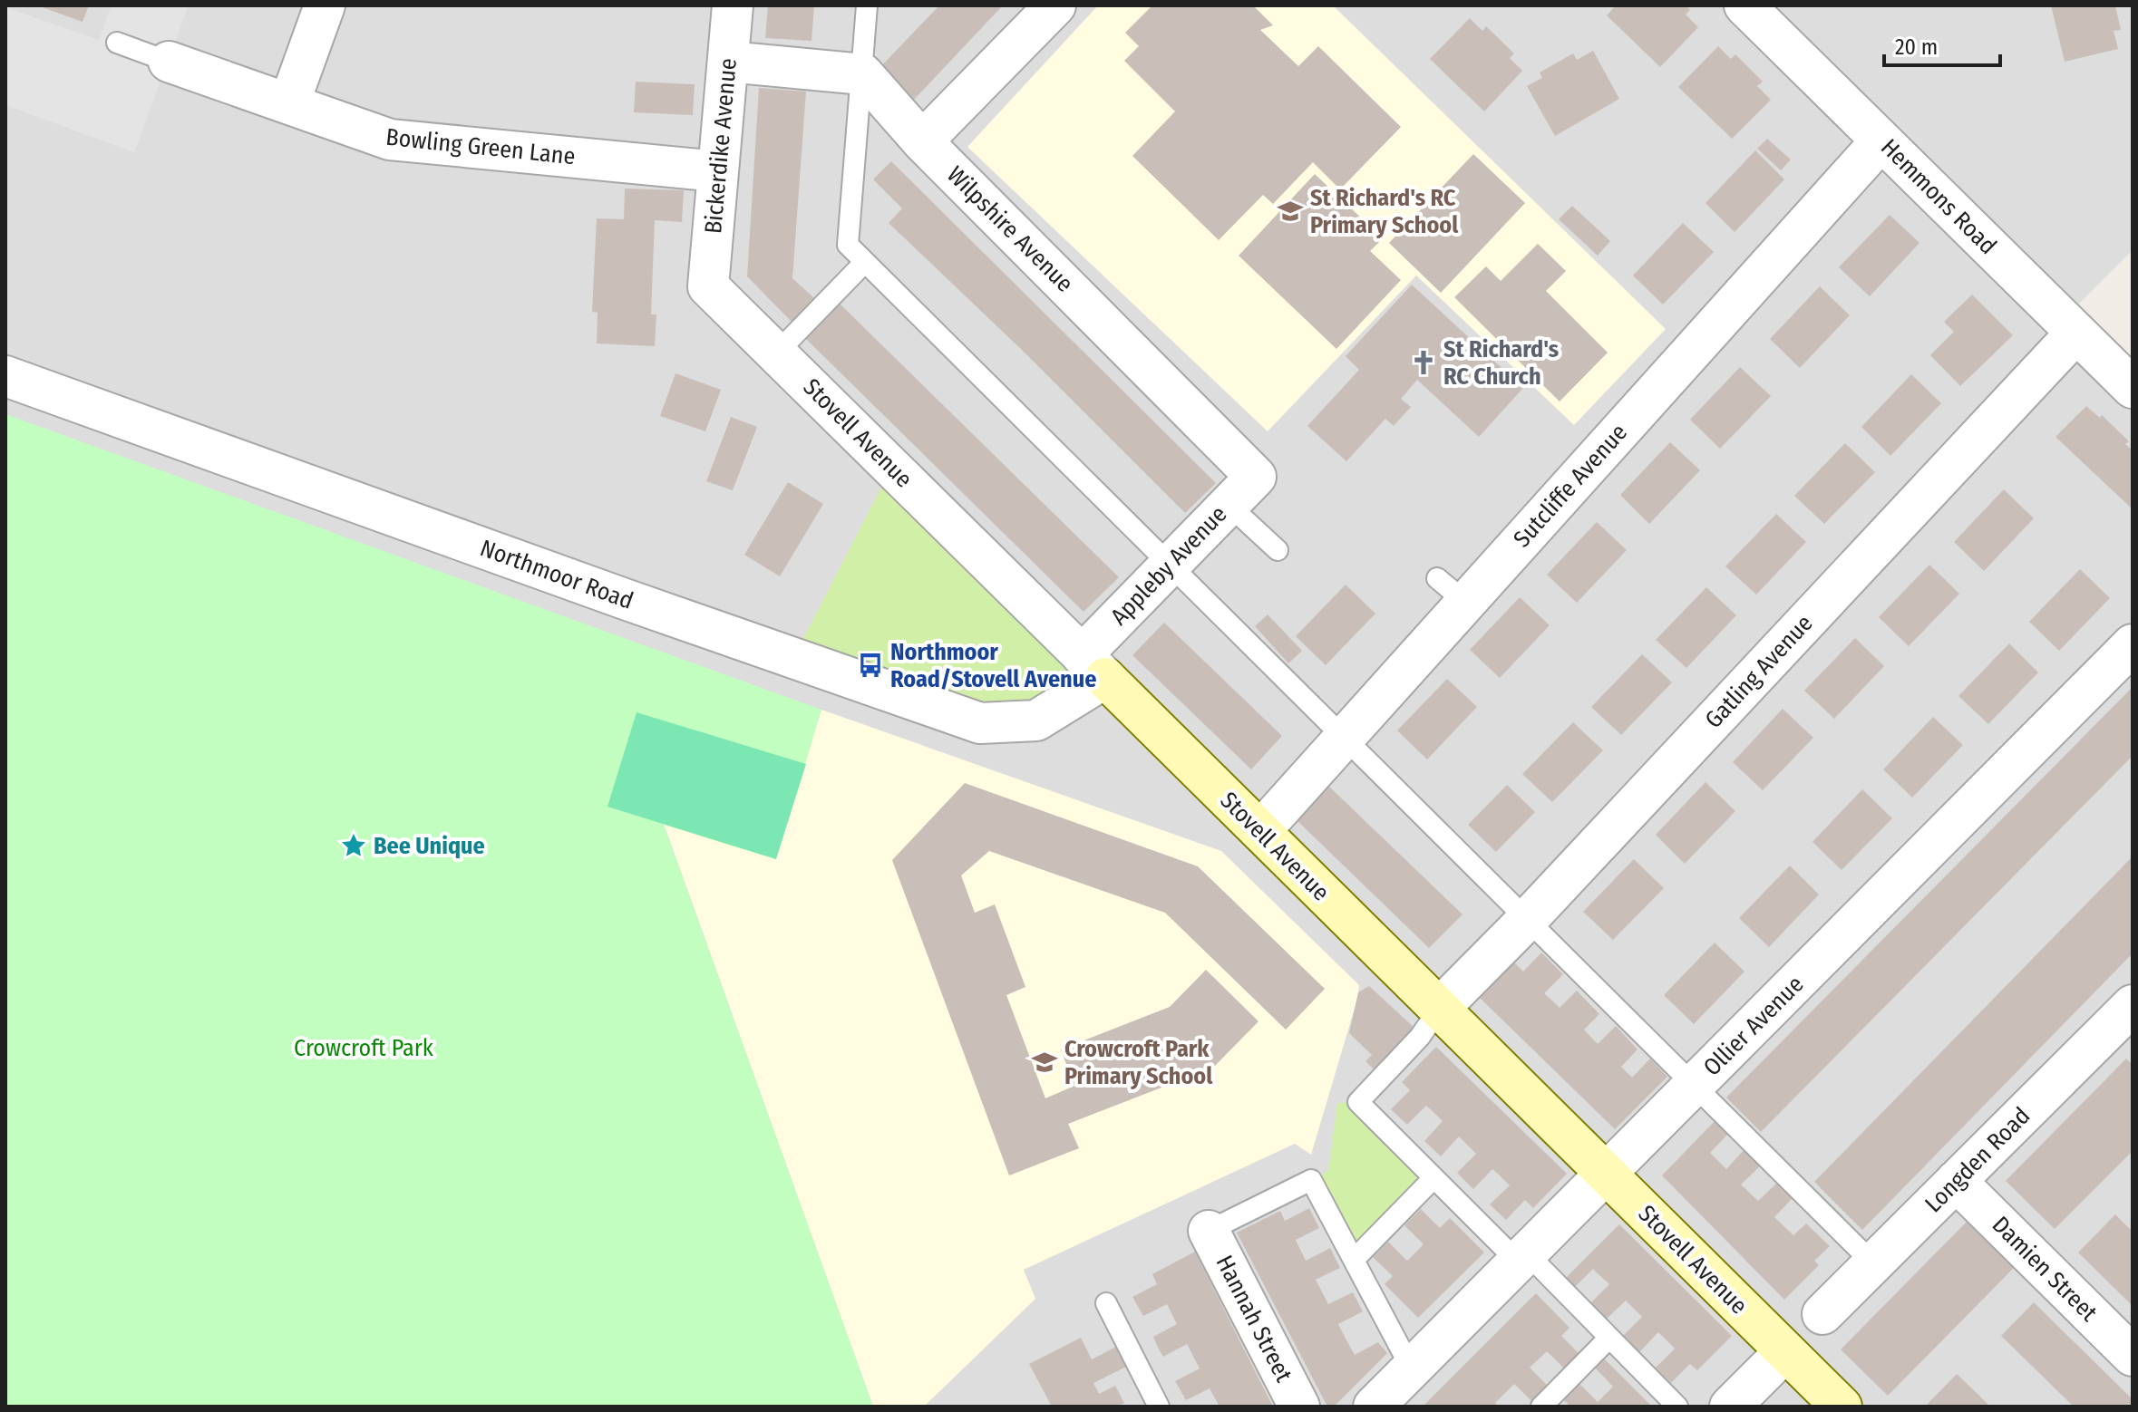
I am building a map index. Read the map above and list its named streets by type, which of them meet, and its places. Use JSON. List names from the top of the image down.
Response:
{
  "streets": {
    "street": [
      "Bickerdike Avenue",
      "Bowling Green Lane",
      "Hemmons Road",
      "Wilpshire Avenue",
      "Stovell Avenue",
      "Sutcliffe Avenue",
      "Appleby Avenue",
      "Northmoor Road",
      "Gatling Avenue",
      "Ollier Avenue",
      "Longden Road",
      "Damien Street",
      "Hannah Street"
    ]
  },
  "crossings": [
    ["Bickerdike Avenue", "Bowling Green Lane"],
    ["Bickerdike Avenue", "Stovell Avenue"],
    ["Hemmons Road", "Sutcliffe Avenue"],
    ["Hemmons Road", "Gatling Avenue"],
    ["Wilpshire Avenue", "Appleby Avenue"],
    ["Stovell Avenue", "Sutcliffe Avenue"],
    ["Stovell Avenue", "Appleby Avenue"],
    ["Stovell Avenue", "Northmoor Road"],
    ["Stovell Avenue", "Gatling Avenue"],
    ["Stovell Avenue", "Ollier Avenue"],
    ["Appleby Avenue", "Northmoor Road"],
    ["Longden Road", "Damien Street"]
  ],
  "parks": ["Crowcroft Park"],
  "places": {
    "school or university": ["St Richard's RC Primary School", "Crowcroft Park Primary School"],
    "church": ["St Richard's RC Church"],
    "bus stop": ["Northmoor Road/Stovell Avenue"],
    "place": ["Bee Unique"]
  },
  "scale_bar": "20 m"
}
